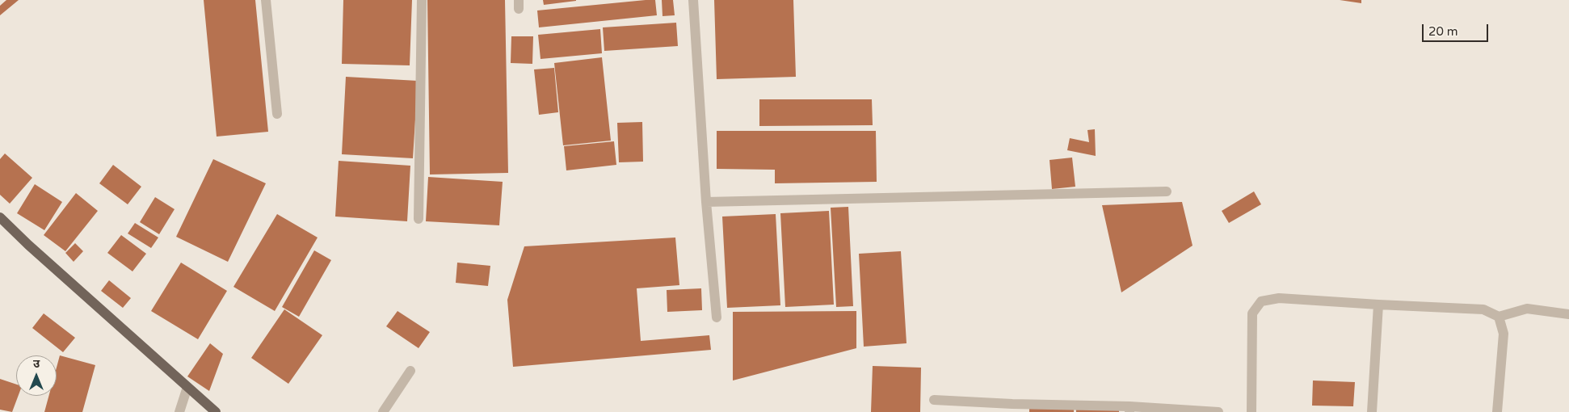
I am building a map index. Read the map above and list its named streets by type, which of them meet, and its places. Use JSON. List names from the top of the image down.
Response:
{
  "scale_bar": "20 m",
  "north": "top"
}
